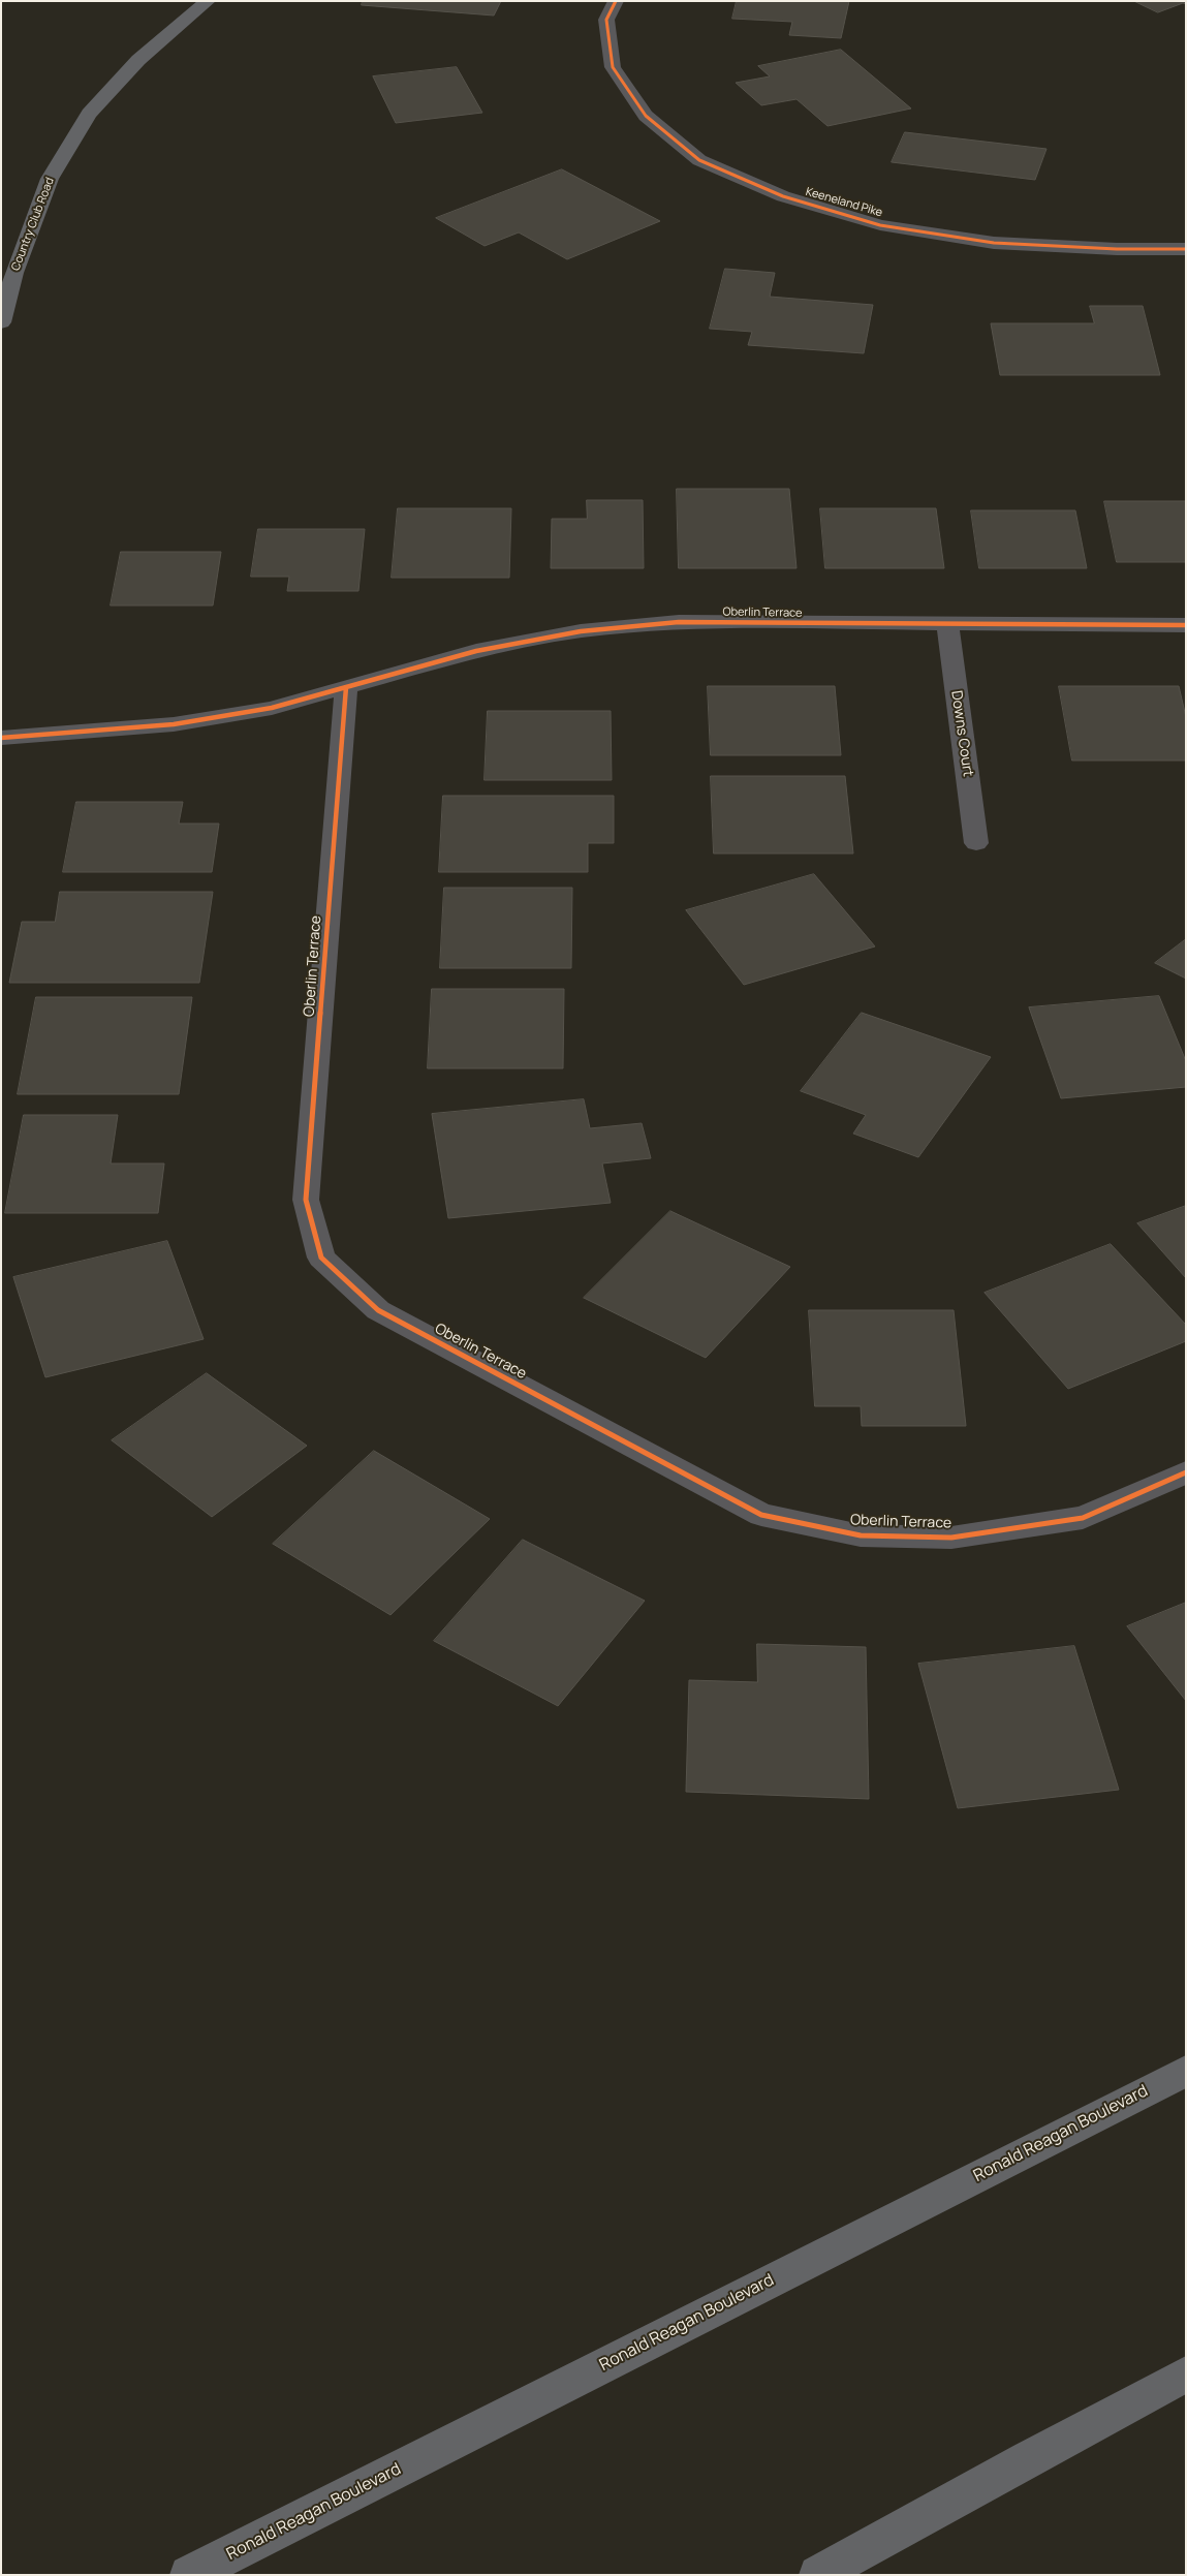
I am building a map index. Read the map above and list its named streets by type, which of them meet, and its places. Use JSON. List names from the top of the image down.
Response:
{
  "streets": {
    "main road": ["Country Club Road", "Ronald Reagan Boulevard"],
    "street": ["Keeneland Pike", "Oberlin Terrace", "Downs Court"]
  },
  "crossings": [
    ["Oberlin Terrace", "Downs Court"]
  ]
}
